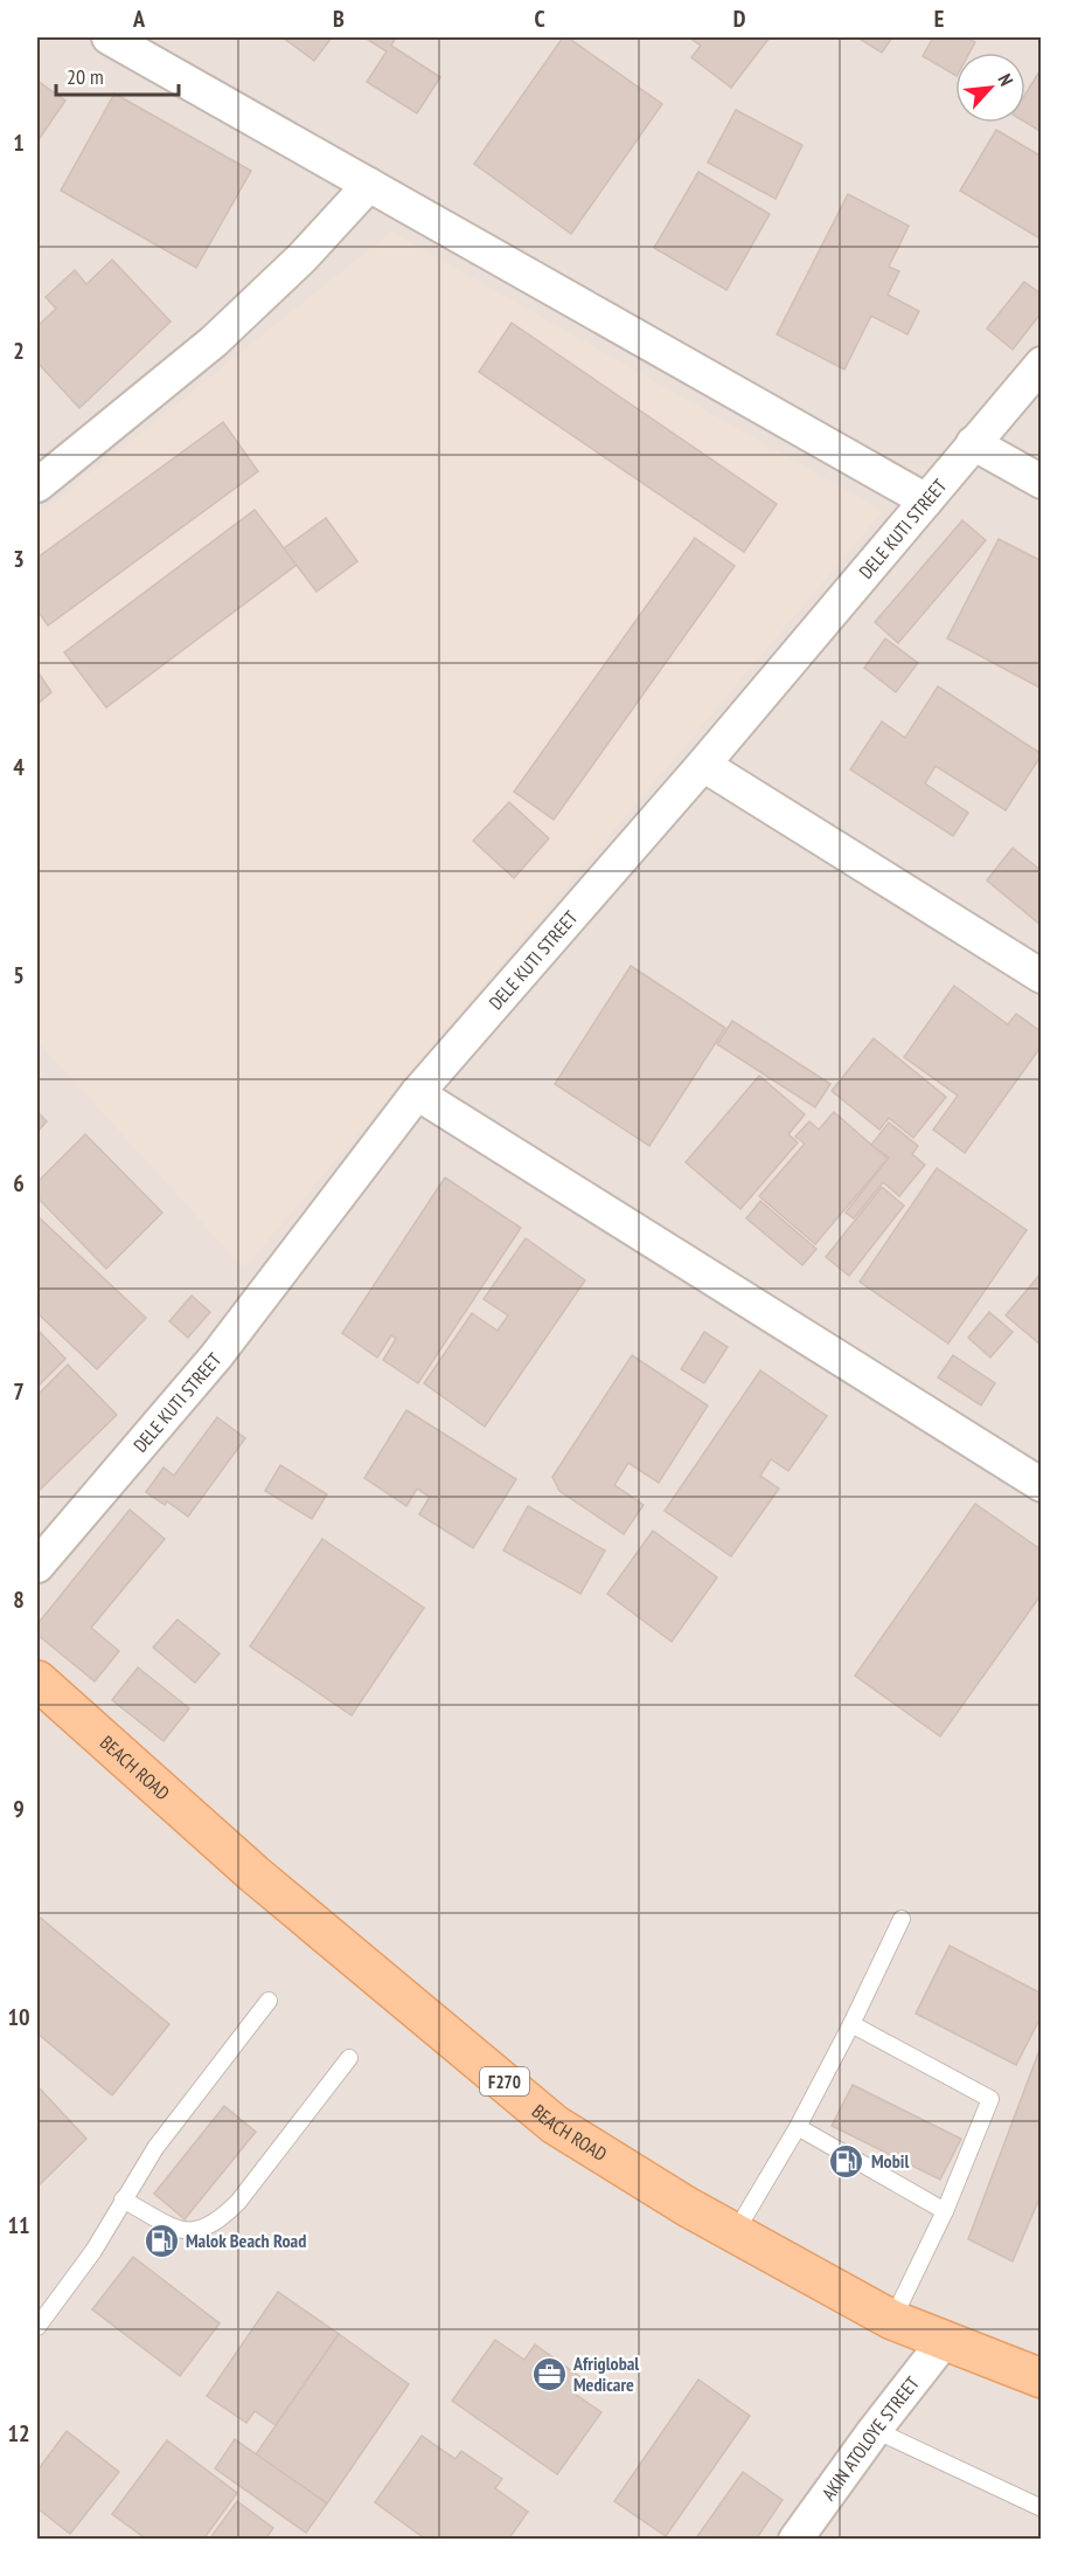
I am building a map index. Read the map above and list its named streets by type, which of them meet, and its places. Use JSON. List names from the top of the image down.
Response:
{
  "streets": {
    "main road": ["BEACH ROAD", "F270"],
    "street": ["DELE KUTI STREET", "AKIN ATOLOYE STREET"]
  },
  "crossings": [
    ["BEACH ROAD", "AKIN ATOLOYE STREET"]
  ],
  "places": {
    "fuel station": ["Mobil", "Malok Beach Road"],
    "office": ["Afriglobal Medicare"]
  },
  "scale_bar": "20 m",
  "north": "top right",
  "grid": {
    "columns": [
      "A",
      "B",
      "C",
      "D",
      "E"
    ],
    "rows": [
      "1",
      "2",
      "3",
      "4",
      "5",
      "6",
      "7",
      "8",
      "9",
      "10",
      "11",
      "12"
    ]
  }
}
